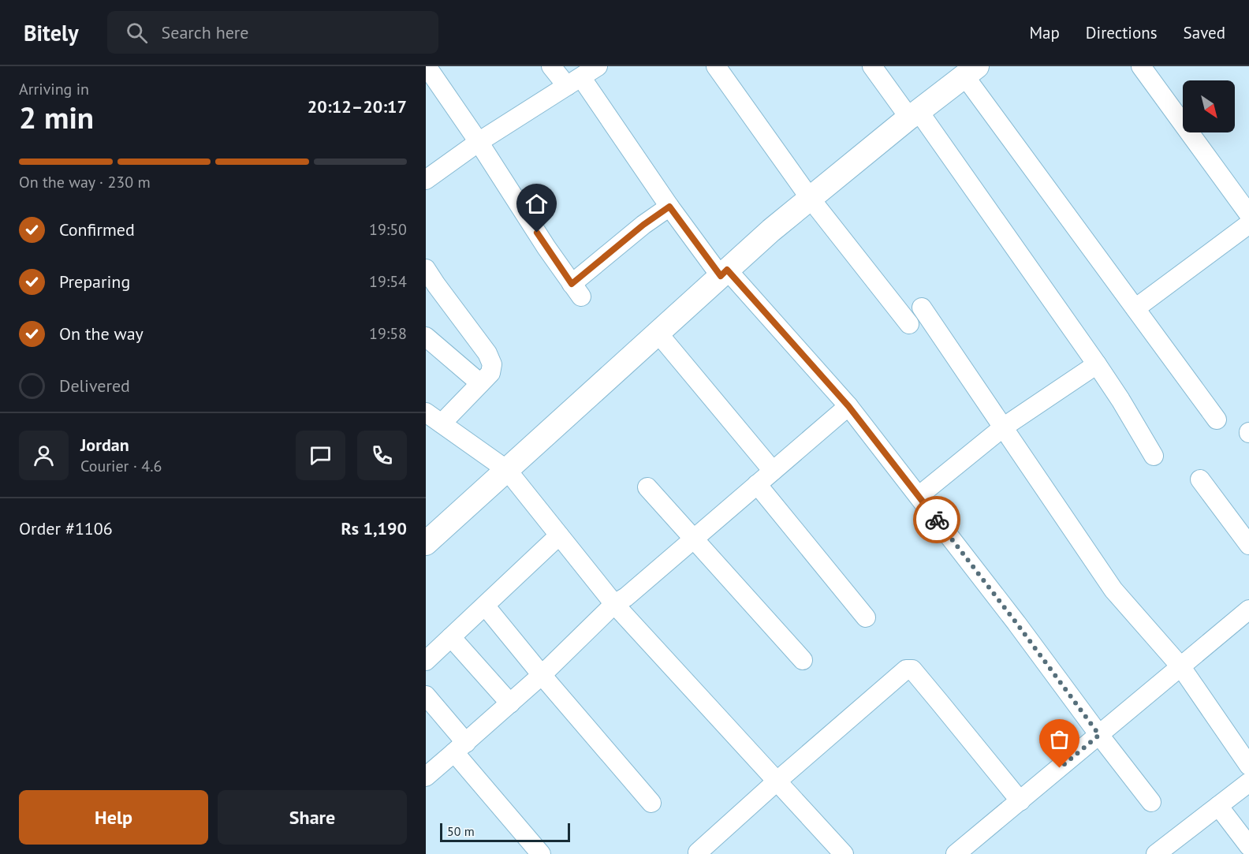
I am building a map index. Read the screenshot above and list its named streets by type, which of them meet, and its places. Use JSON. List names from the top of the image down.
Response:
{
  "scale_bar": "50 m",
  "north": "bottom right",
  "page": {
    "header": "Bitely",
    "search": "Search here",
    "nav": ["Map", "Directions", "Saved"],
    "heading": ["2 min", "Arriving in", "20:12–20:17"],
    "panel": [
      "Jordan",
      "Courier · 4.6",
      "Order #1106",
      "Rs 1,190"
    ],
    "bar": "On the way · 230 m",
    "list": [
      ["Confirmed", "19:50"],
      ["Preparing", "19:54"],
      ["On the way", "19:58"],
      "Delivered"
    ],
    "buttons": ["Help", "Share"],
    "scale": "50 m"
  }
}
